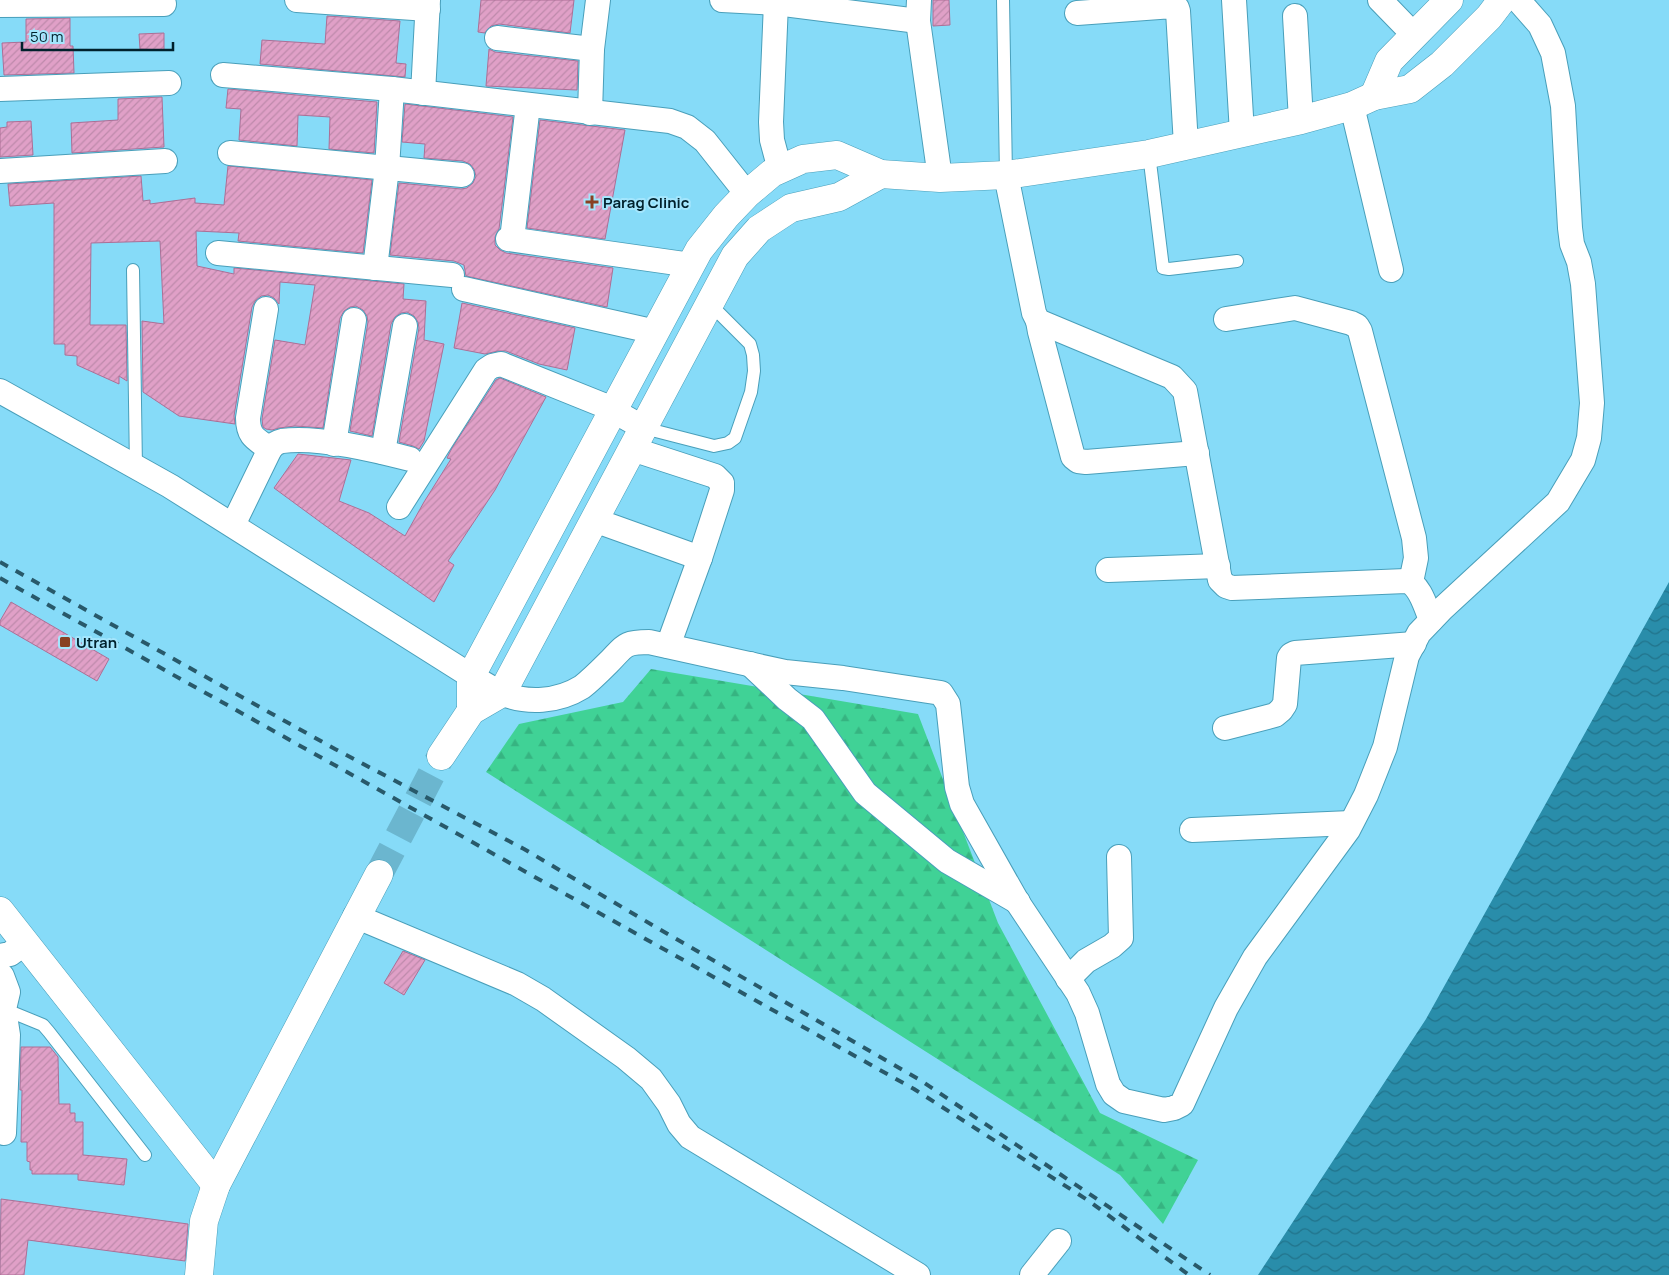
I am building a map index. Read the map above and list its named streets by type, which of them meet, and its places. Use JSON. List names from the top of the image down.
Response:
{
  "places": {
    "health": ["Parag Clinic"],
    "transit": ["Utran"]
  },
  "scale_bar": "50 m"
}
